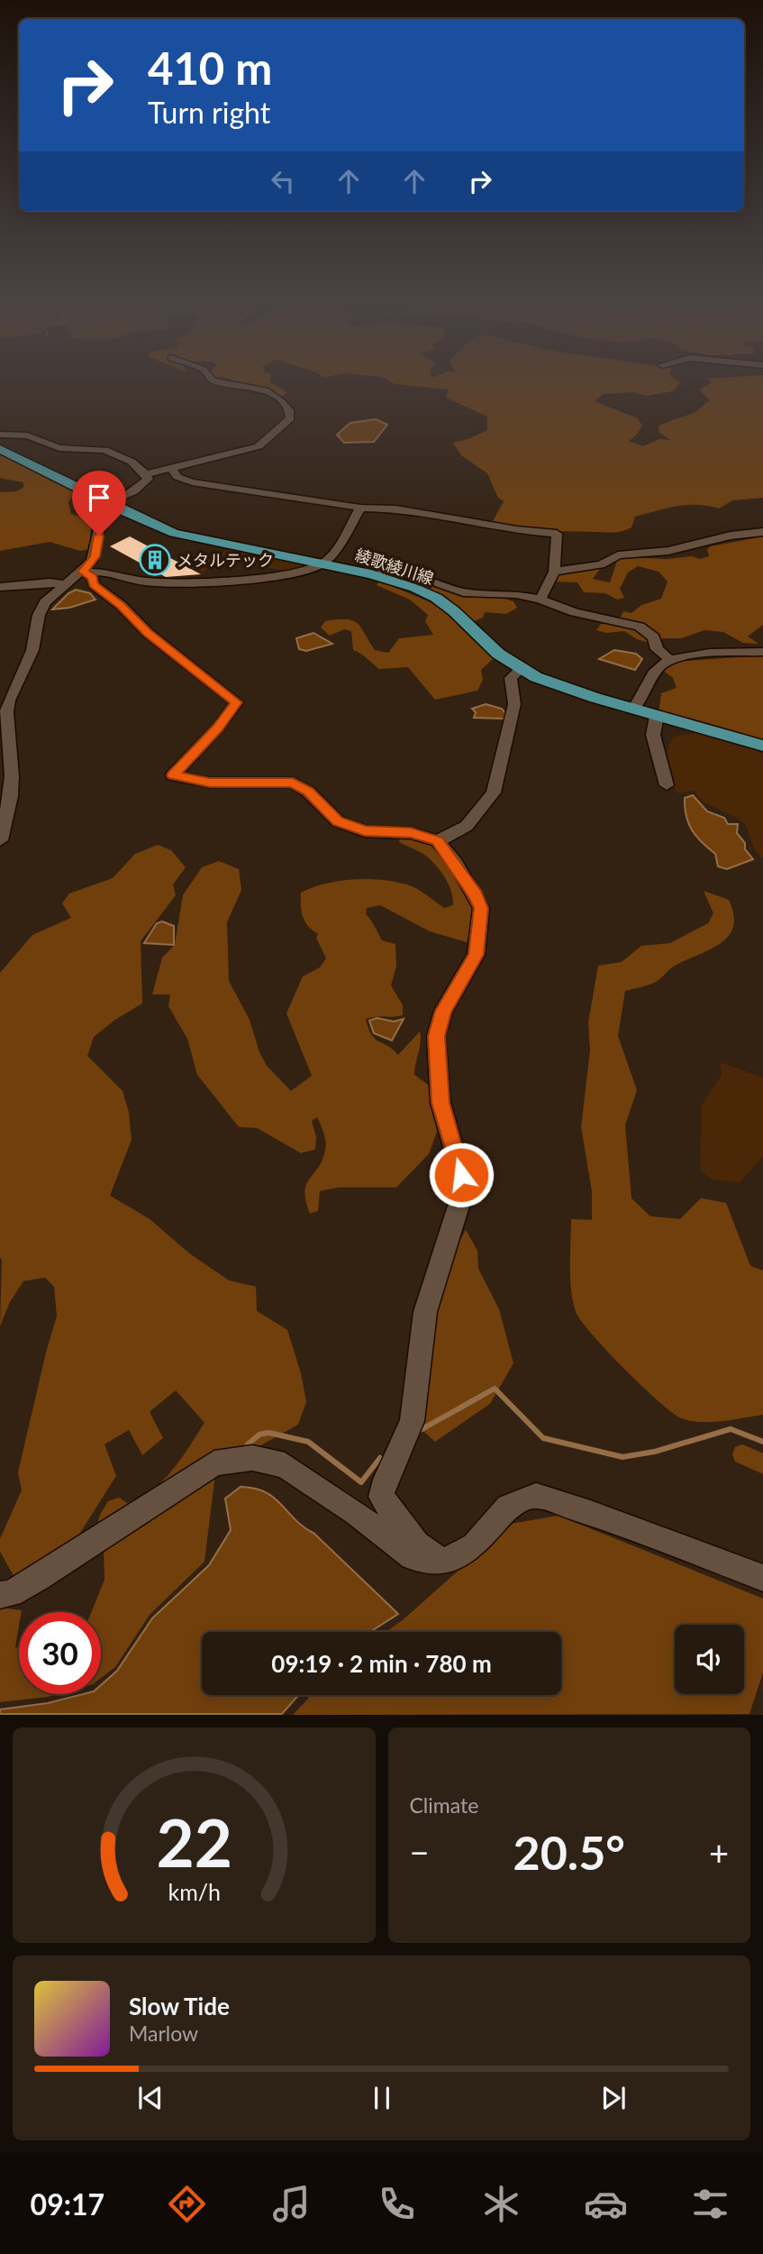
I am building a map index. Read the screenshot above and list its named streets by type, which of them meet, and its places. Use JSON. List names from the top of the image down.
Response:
{
  "streets": {
    "main road": ["綾歌綾川線"]
  },
  "places": {
    "building": ["メタルテック"]
  },
  "page": {
    "turn": ["410 m", "Turn right"],
    "limit": "30",
    "trip": "09:19 · 2 min · 780 m",
    "tile": "Climate",
    "heat": ["−", "20.5°", "+"],
    "song": ["Slow Tide", "Marlow"],
    "tabs": "09:17",
    "gauge": ["22", "km/h"]
  }
}
